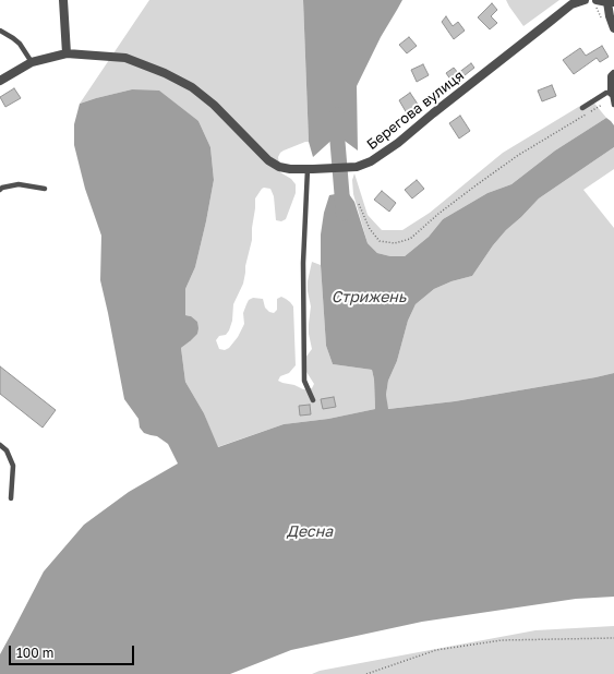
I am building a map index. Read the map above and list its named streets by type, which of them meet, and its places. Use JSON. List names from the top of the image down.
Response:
{
  "streets": {
    "street": ["Берегова вулиця"]
  },
  "water": ["Стрижень", "Десна"],
  "scale_bar": "100 m"
}
